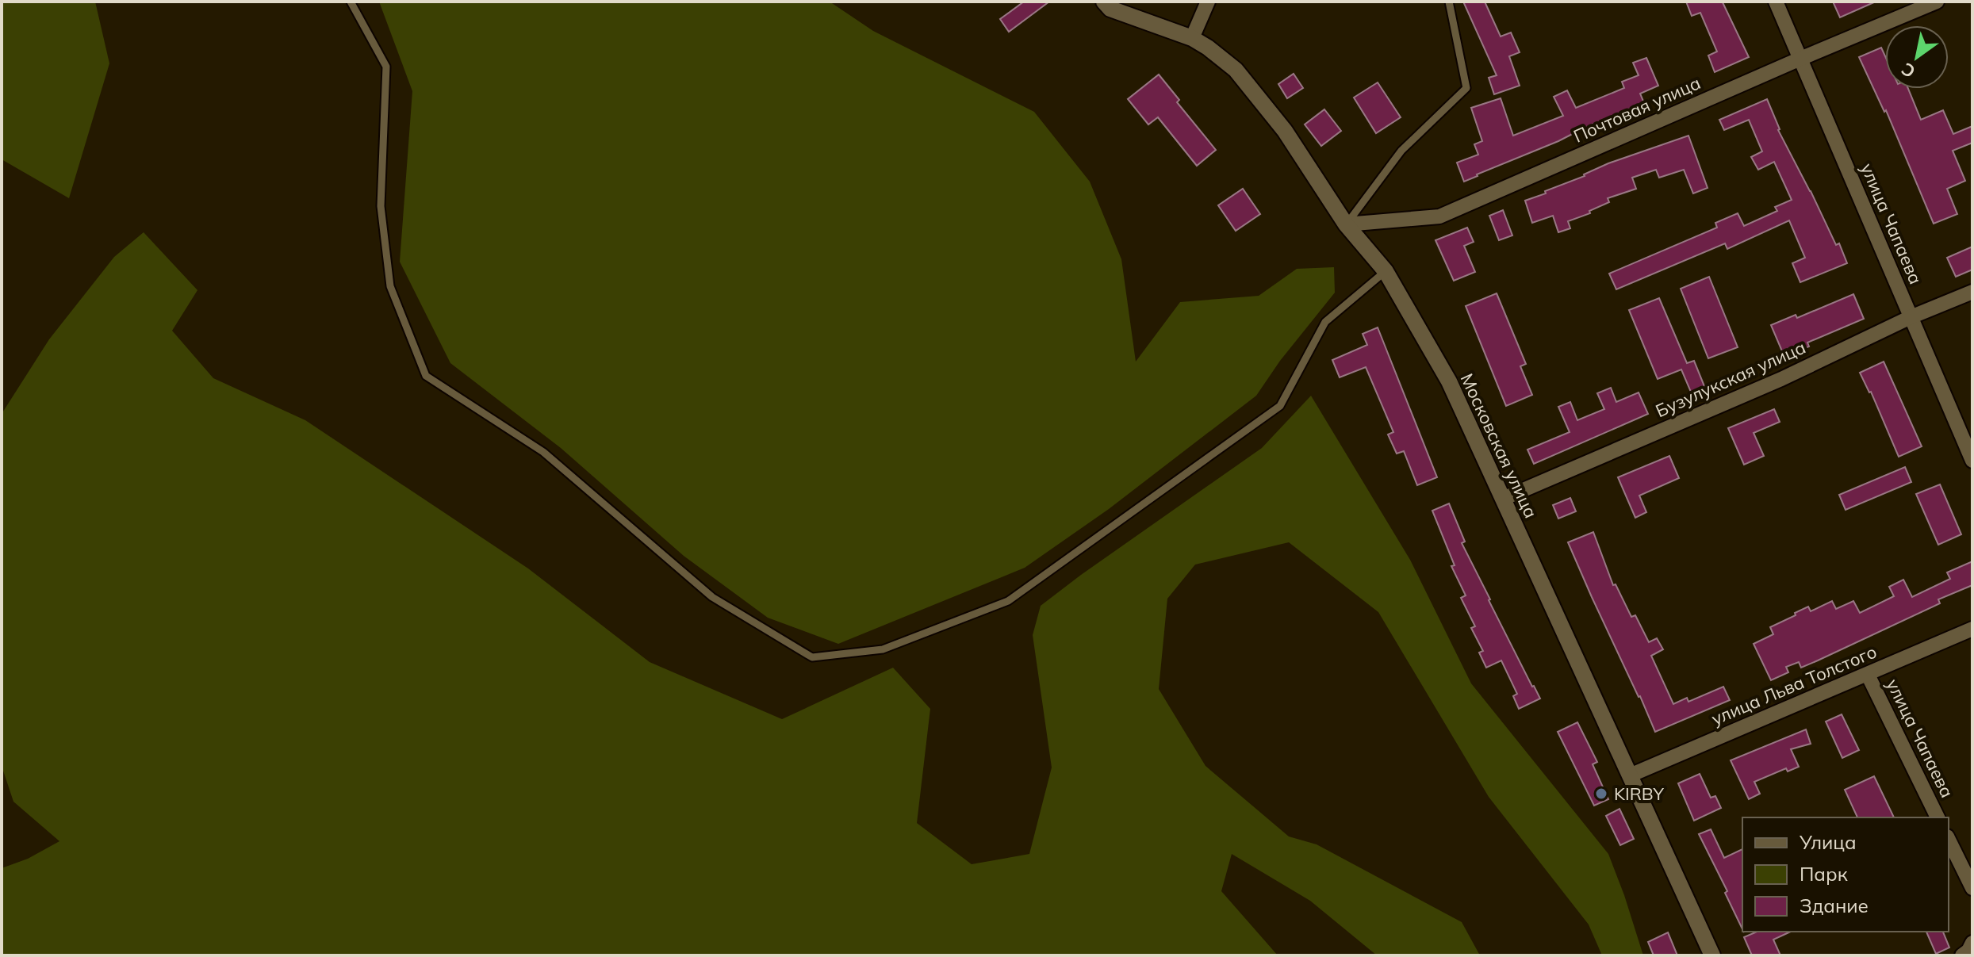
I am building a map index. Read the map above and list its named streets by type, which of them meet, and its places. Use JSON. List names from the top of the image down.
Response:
{
  "streets": {
    "street": [
      "Почтовая улица",
      "улица Чапаева",
      "Бузулукская улица",
      "Московская улица",
      "улица Льва Толстого"
    ]
  },
  "crossings": [
    ["Почтовая улица", "улица Чапаева"],
    ["Почтовая улица", "Московская улица"],
    ["улица Чапаева", "Бузулукская улица"],
    ["улица Чапаева", "улица Льва Толстого"],
    ["Бузулукская улица", "Московская улица"],
    ["Московская улица", "улица Льва Толстого"]
  ],
  "places": ["KIRBY"],
  "legend": ["Улица", "Парк", "Здание"],
  "north": "bottom left"
}
